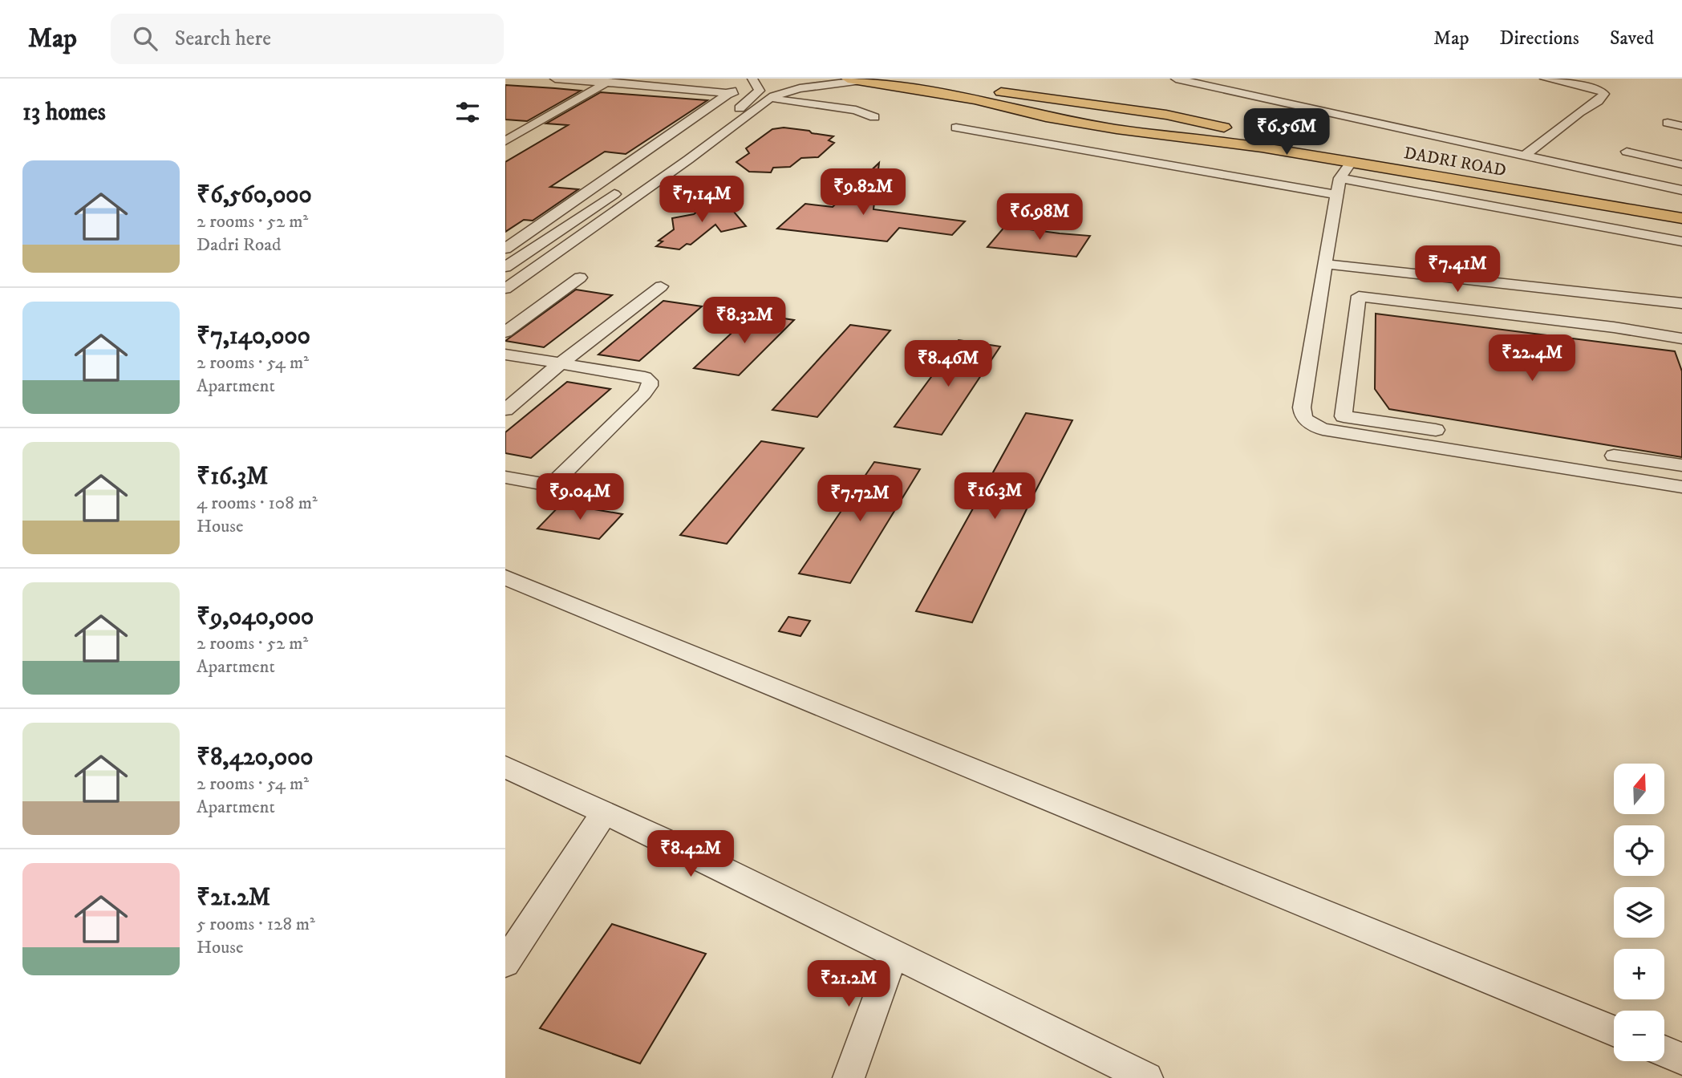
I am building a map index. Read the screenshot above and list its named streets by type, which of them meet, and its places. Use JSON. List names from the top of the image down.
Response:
{
  "streets": {
    "main road": ["DADRI ROAD"]
  },
  "north": "top",
  "page": {
    "header": "Map",
    "search": "Search here",
    "nav": ["Map", "Directions", "Saved"],
    "heading": "13 homes",
    "price": [
      "₹6.56M",
      "₹9.82M",
      "₹7.14M",
      "₹6.98M",
      "₹7.41M",
      "₹8.32M",
      "₹22.4M",
      "₹8.46M",
      "₹16.3M",
      "₹9.04M",
      "₹7.72M",
      "₹8.42M",
      "₹21.2M"
    ],
    "list": [
      {
        "name": "₹6,560,000",
        "note": "2 rooms · 52 m² · Dadri Road"
      },
      {
        "name": "₹7,140,000",
        "note": "2 rooms · 54 m² · Apartment"
      },
      {
        "name": "₹16.3M",
        "note": "4 rooms · 108 m² · House"
      },
      {
        "name": "₹9,040,000",
        "note": "2 rooms · 52 m² · Apartment"
      },
      {
        "name": "₹8,420,000",
        "note": "2 rooms · 54 m² · Apartment"
      },
      {
        "name": "₹21.2M",
        "note": "5 rooms · 128 m² · House"
      }
    ],
    "map_buttons": ["+", "−"]
  }
}
